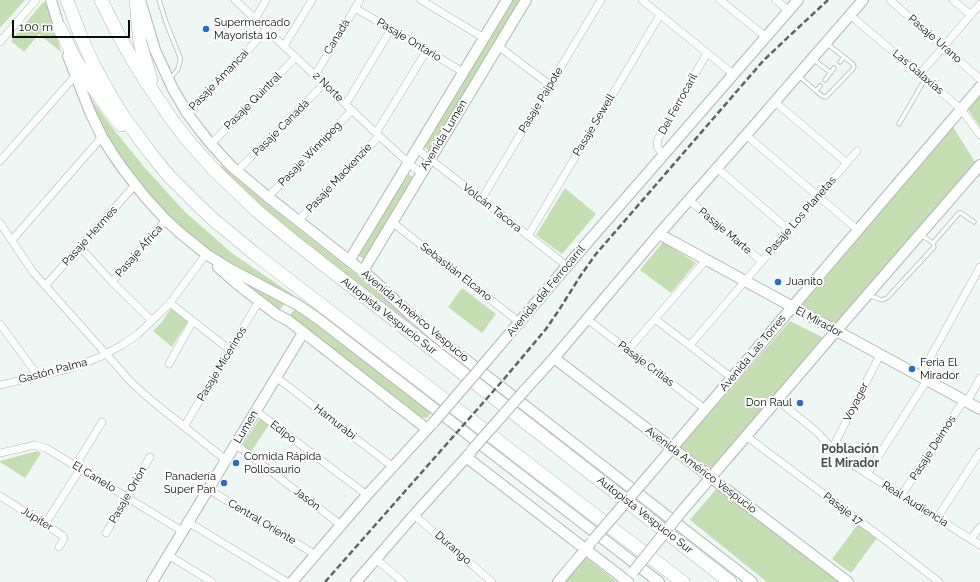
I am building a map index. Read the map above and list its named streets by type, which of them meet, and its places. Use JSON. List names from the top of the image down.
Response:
{
  "streets": {
    "highway": ["Autopista Vespucio Sur"],
    "street": [
      "Canadá",
      "Pasaje Urano",
      "Pasaje Ontario",
      "Las Galaxias",
      "Pasaje Amancai",
      "2 Norte",
      "Pasaje Paipote",
      "Pasaje Quintral",
      "Del Ferrocaril",
      "Pasaje Sewell",
      "Pasaje Canadá",
      "Avenida Lumen",
      "Pasaje Winnipeg",
      "Pasaje Mackenzie",
      "Volcán Tacora",
      "Pasaje Los Planetas",
      "Pasaje Marte",
      "Pasaje Hermes",
      "Pasaje África",
      "Sebastián Elcano",
      "Avenida del Ferrocarril",
      "Avenida Américo Vespucio",
      "El Mirador",
      "Avenida Las Torres",
      "Pasaje Micerinos",
      "Pasaje Critias",
      "Gastón Palma",
      "Voyager",
      "Hamurabi",
      "Lumen",
      "Edipo",
      "Pasaje Deimos",
      "El Canelo",
      "Pasaje Orión",
      "Jasón",
      "Real Audiencia",
      "Pasaje 17",
      "Júpiter",
      "Central Oriente",
      "Durango"
    ]
  },
  "crossings": [
    ["Canadá", "Pasaje Ontario"],
    ["Canadá", "2 Norte"],
    ["Pasaje Ontario", "Avenida Lumen"],
    ["Pasaje Ontario", "Pasaje Mackenzie"],
    ["Las Galaxias", "Avenida Las Torres"],
    ["Pasaje Amancai", "2 Norte"],
    ["Pasaje Amancai", "Avenida Américo Vespucio"],
    ["2 Norte", "Pasaje Quintral"],
    ["2 Norte", "Pasaje Canadá"],
    ["2 Norte", "Avenida Lumen"],
    ["2 Norte", "Pasaje Winnipeg"],
    ["2 Norte", "Pasaje Mackenzie"],
    ["Pasaje Paipote", "Volcán Tacora"],
    ["Pasaje Quintral", "Avenida Américo Vespucio"],
    ["Del Ferrocaril", "Avenida del Ferrocarril"],
    ["Pasaje Sewell", "Volcán Tacora"],
    ["Pasaje Canadá", "Avenida Américo Vespucio"],
    ["Avenida Lumen", "Volcán Tacora"],
    ["Avenida Lumen", "Sebastián Elcano"],
    ["Avenida Lumen", "Avenida Américo Vespucio"],
    ["Pasaje Winnipeg", "Avenida Américo Vespucio"],
    ["Pasaje Mackenzie", "Avenida Américo Vespucio"],
    ["Volcán Tacora", "Avenida del Ferrocarril"],
    ["Pasaje Los Planetas", "Pasaje Marte"],
    ["Pasaje Los Planetas", "El Mirador"],
    ["Sebastián Elcano", "Avenida del Ferrocarril"],
    ["Avenida del Ferrocarril", "Hamurabi"],
    ["Avenida del Ferrocarril", "Edipo"],
    ["Avenida del Ferrocarril", "Jasón"],
    ["Avenida del Ferrocarril", "Central Oriente"],
    ["Avenida Américo Vespucio", "Avenida Las Torres"],
    ["El Mirador", "Avenida Las Torres"],
    ["El Mirador", "Voyager"],
    ["El Mirador", "Pasaje Deimos"],
    ["Avenida Las Torres", "Pasaje Critias"],
    ["Voyager", "Real Audiencia"],
    ["Hamurabi", "Lumen"],
    ["Lumen", "Edipo"],
    ["Lumen", "El Canelo"],
    ["Lumen", "Jasón"],
    ["Lumen", "Central Oriente"],
    ["Pasaje Deimos", "Real Audiencia"],
    ["El Canelo", "Pasaje Orión"]
  ],
  "districts": ["Población El Mirador"],
  "places": [
    "Supermercado Mayorista 10",
    "Juanito",
    "Feria El Mirador",
    "Don Raul",
    "Comida Rápida Pollosaurio",
    "Panadería Super Pan"
  ],
  "scale_bar": "100 m"
}
